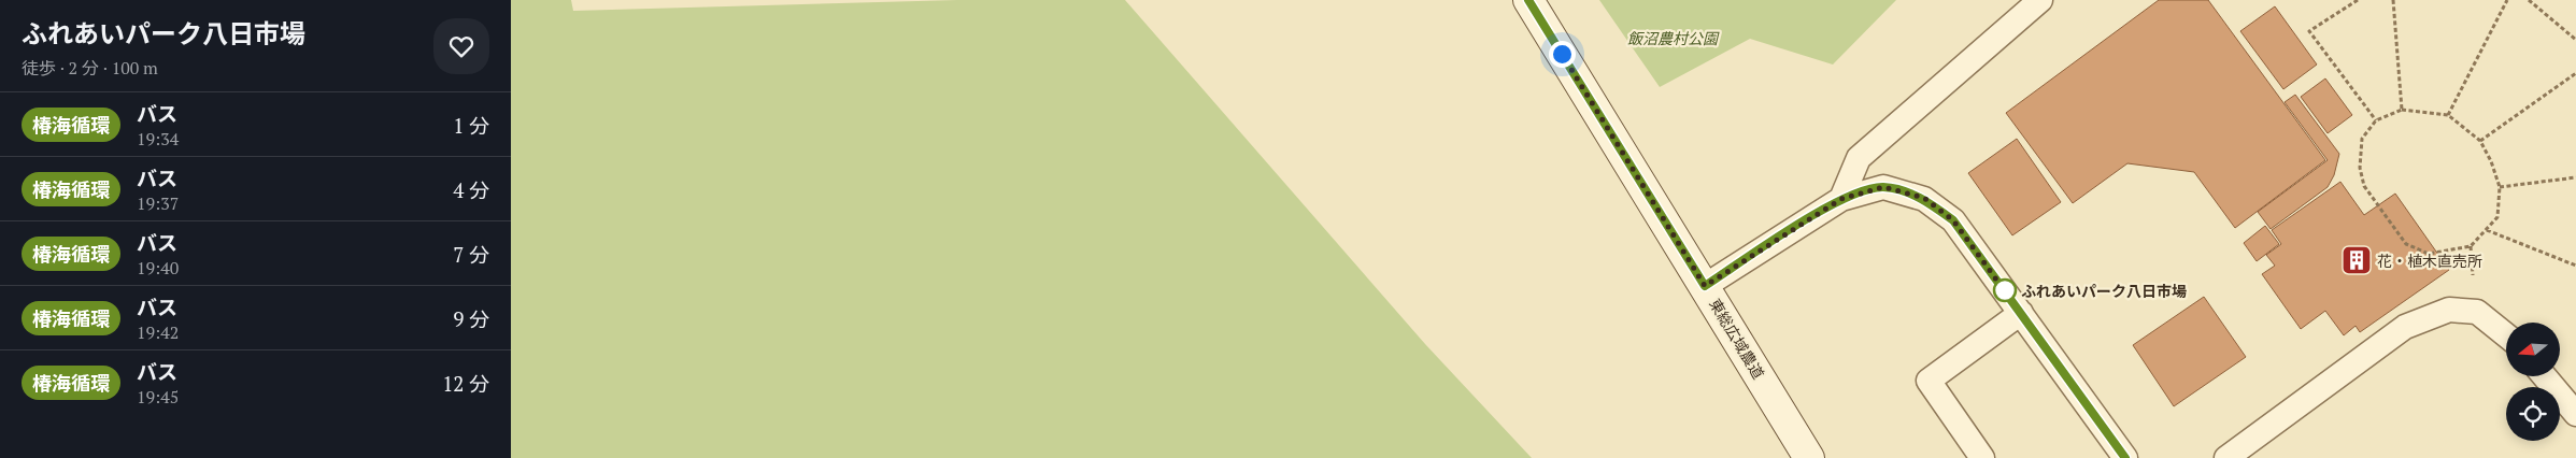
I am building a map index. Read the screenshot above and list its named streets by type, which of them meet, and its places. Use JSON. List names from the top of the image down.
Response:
{
  "streets": {
    "street": ["東総広域農道"]
  },
  "parks": ["飯沼農村公園"],
  "places": {
    "building": ["花・植木直売所"],
    "other": ["ふれあいパーク八日市場"]
  },
  "lines": ["bus line 椿海循環"],
  "north": "left",
  "page": {
    "heading": ["ふれあいパーク八日市場", "徒歩 · 2 分 · 100 m"],
    "list": [
      {
        "mark": "椿海循環",
        "name": "バス",
        "note": "19:34",
        "value": "1 分"
      },
      {
        "mark": "椿海循環",
        "name": "バス",
        "note": "19:37",
        "value": "4 分"
      },
      {
        "mark": "椿海循環",
        "name": "バス",
        "note": "19:40",
        "value": "7 分"
      },
      {
        "mark": "椿海循環",
        "name": "バス",
        "note": "19:42",
        "value": "9 分"
      },
      {
        "mark": "椿海循環",
        "name": "バス",
        "note": "19:45",
        "value": "12 分"
      }
    ]
  }
}
